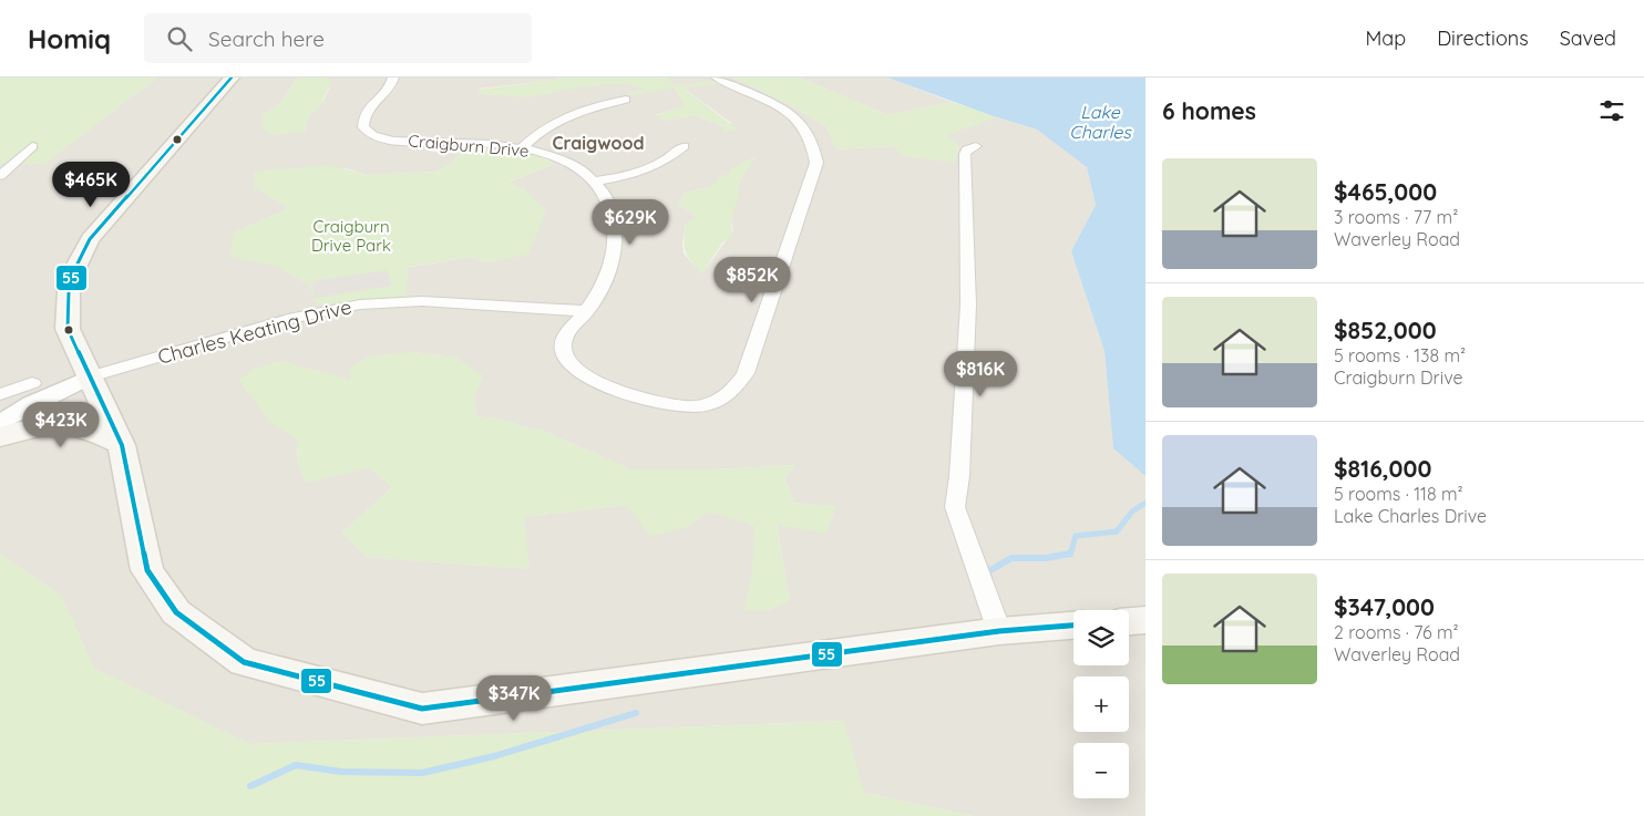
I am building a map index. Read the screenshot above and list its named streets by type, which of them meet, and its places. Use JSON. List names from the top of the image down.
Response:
{
  "streets": {
    "street": ["Craigburn Drive", "Charles Keating Drive"]
  },
  "crossings": [
    ["Craigburn Drive", "Charles Keating Drive"]
  ],
  "districts": ["Craigwood"],
  "water": ["Lake Charles"],
  "parks": ["Craigburn Drive Park"],
  "lines": ["transit line 55"],
  "page": {
    "header": "Homiq",
    "search": "Search here",
    "nav": ["Map", "Directions", "Saved"],
    "heading": "6 homes",
    "list": [
      {
        "name": "$465,000",
        "note": "3 rooms · 77 m² · Waverley Road"
      },
      {
        "name": "$852,000",
        "note": "5 rooms · 138 m² · Craigburn Drive"
      },
      {
        "name": "$816,000",
        "note": "5 rooms · 118 m² · Lake Charles Drive"
      },
      {
        "name": "$347,000",
        "note": "2 rooms · 76 m² · Waverley Road"
      }
    ],
    "price": [
      "$465K",
      "$629K",
      "$852K",
      "$816K",
      "$423K",
      "$347K"
    ],
    "map_buttons": ["+", "−"]
  }
}
